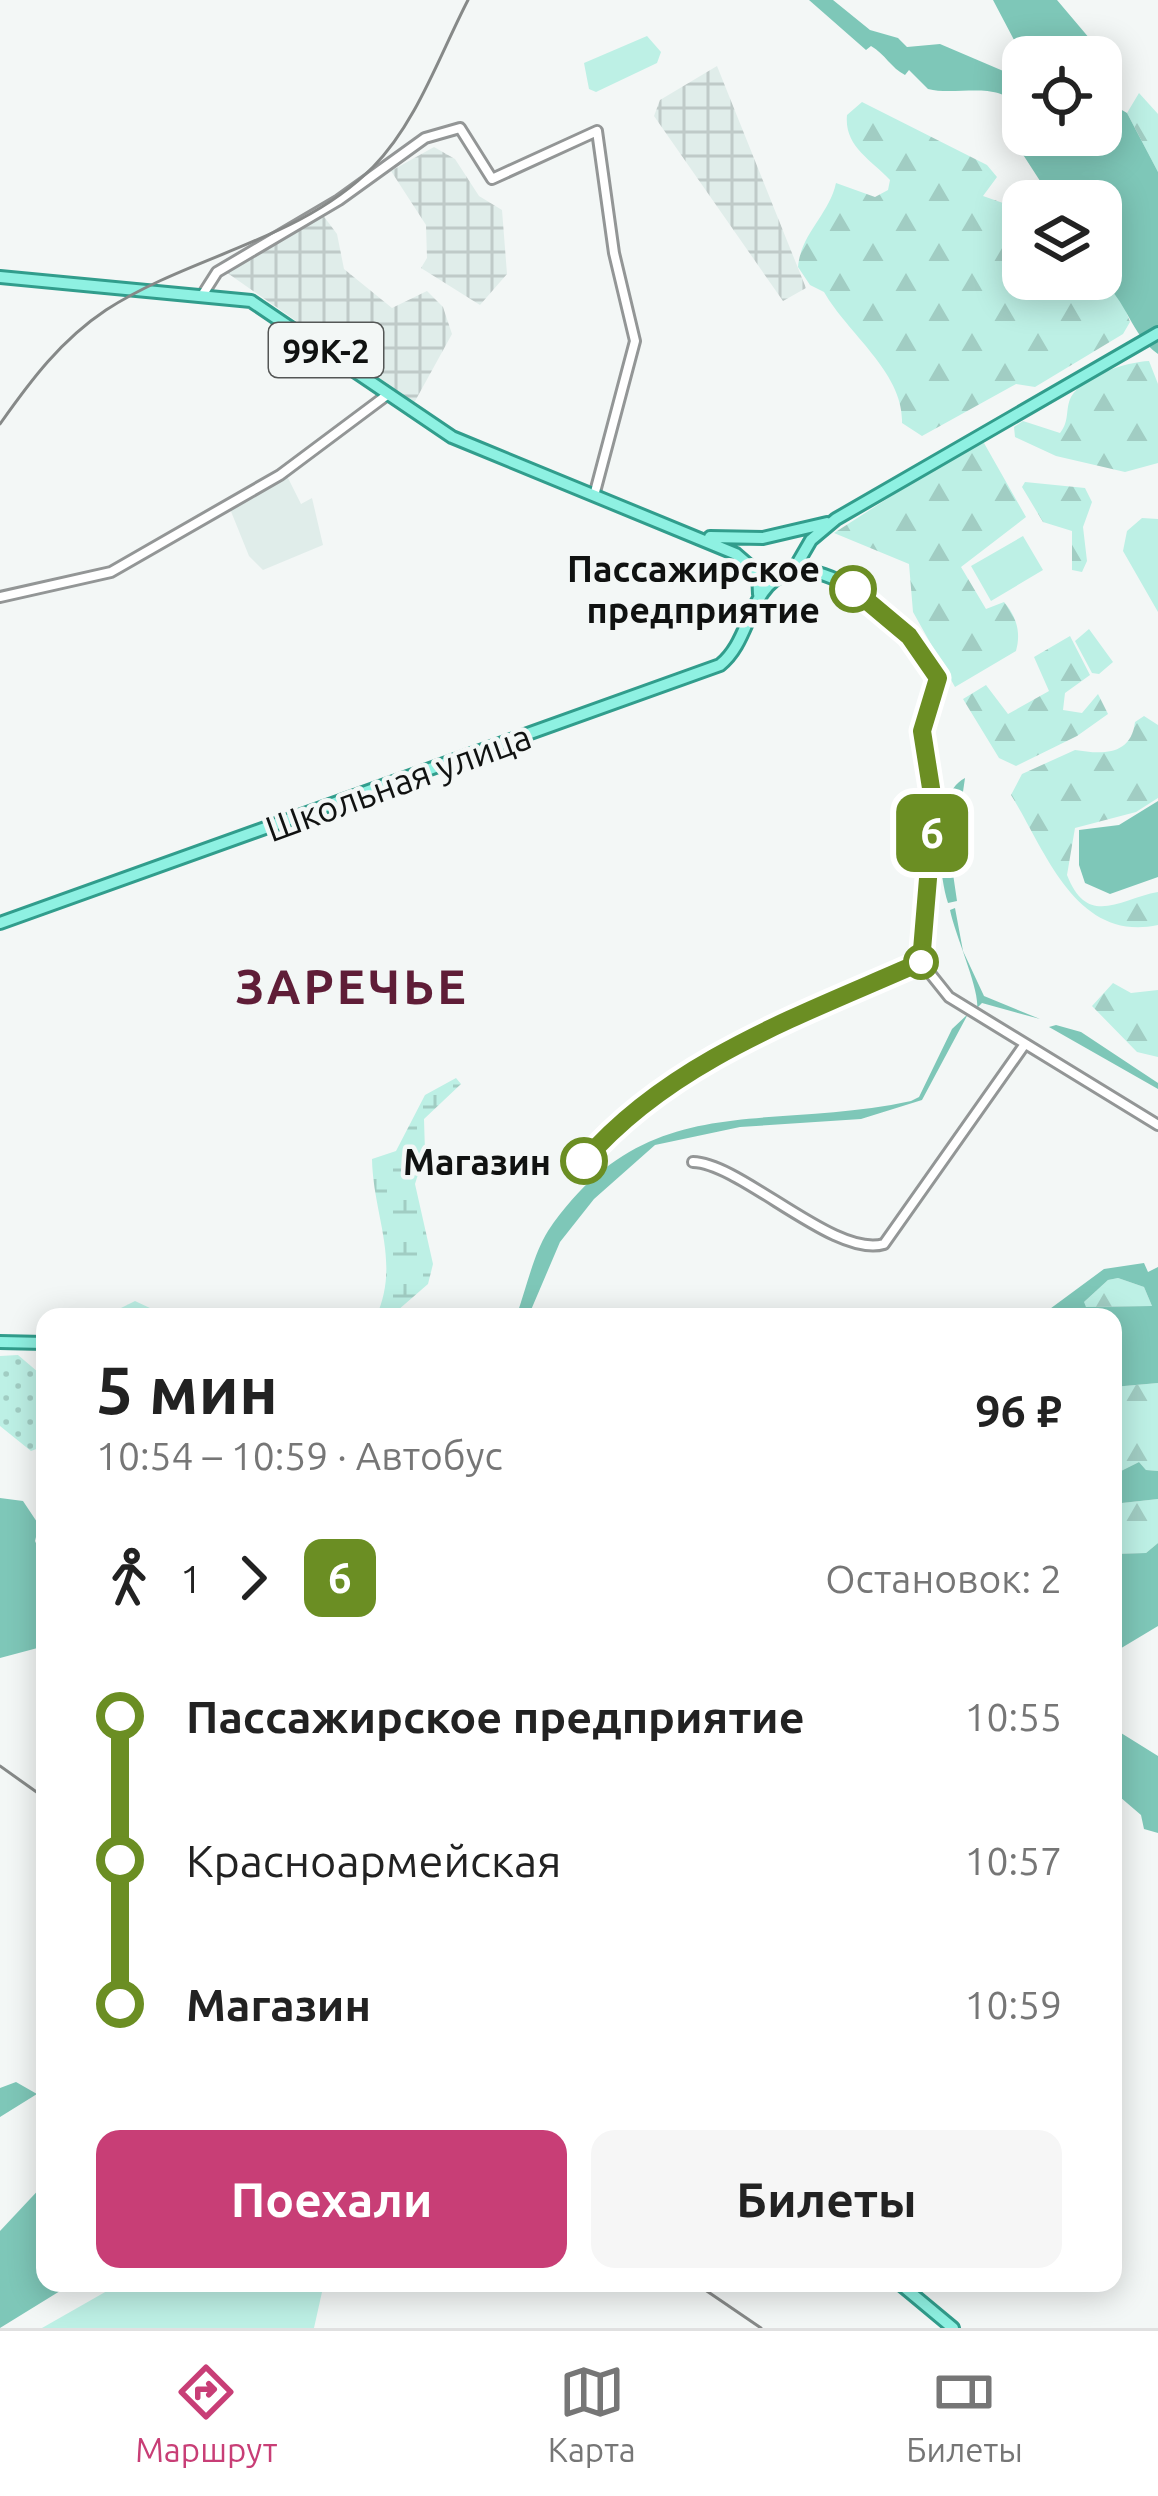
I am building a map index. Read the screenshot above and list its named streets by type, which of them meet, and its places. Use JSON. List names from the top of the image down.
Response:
{
  "streets": {
    "main road": ["99К-2", "Школьная улица"]
  },
  "districts": ["ЗАРЕЧЬЕ"],
  "places": ["Пассажирское предприятие", "Магазин"],
  "lines": ["bus line 6"],
  "page": {
    "on_map": "6",
    "heading": ["5 мин", "10:54 – 10:59 · Автобус", "96 ₽"],
    "legs": ["1", "6", "Остановок: 2"],
    "list": [
      {
        "name": "Пассажирское предприятие",
        "value": "10:55"
      },
      {
        "name": "Красноармейская",
        "value": "10:57"
      },
      {
        "name": "Магазин",
        "value": "10:59"
      }
    ],
    "buttons": ["Поехали", "Билеты"],
    "tabs": ["Маршрут", "Карта", "Билеты"]
  }
}
